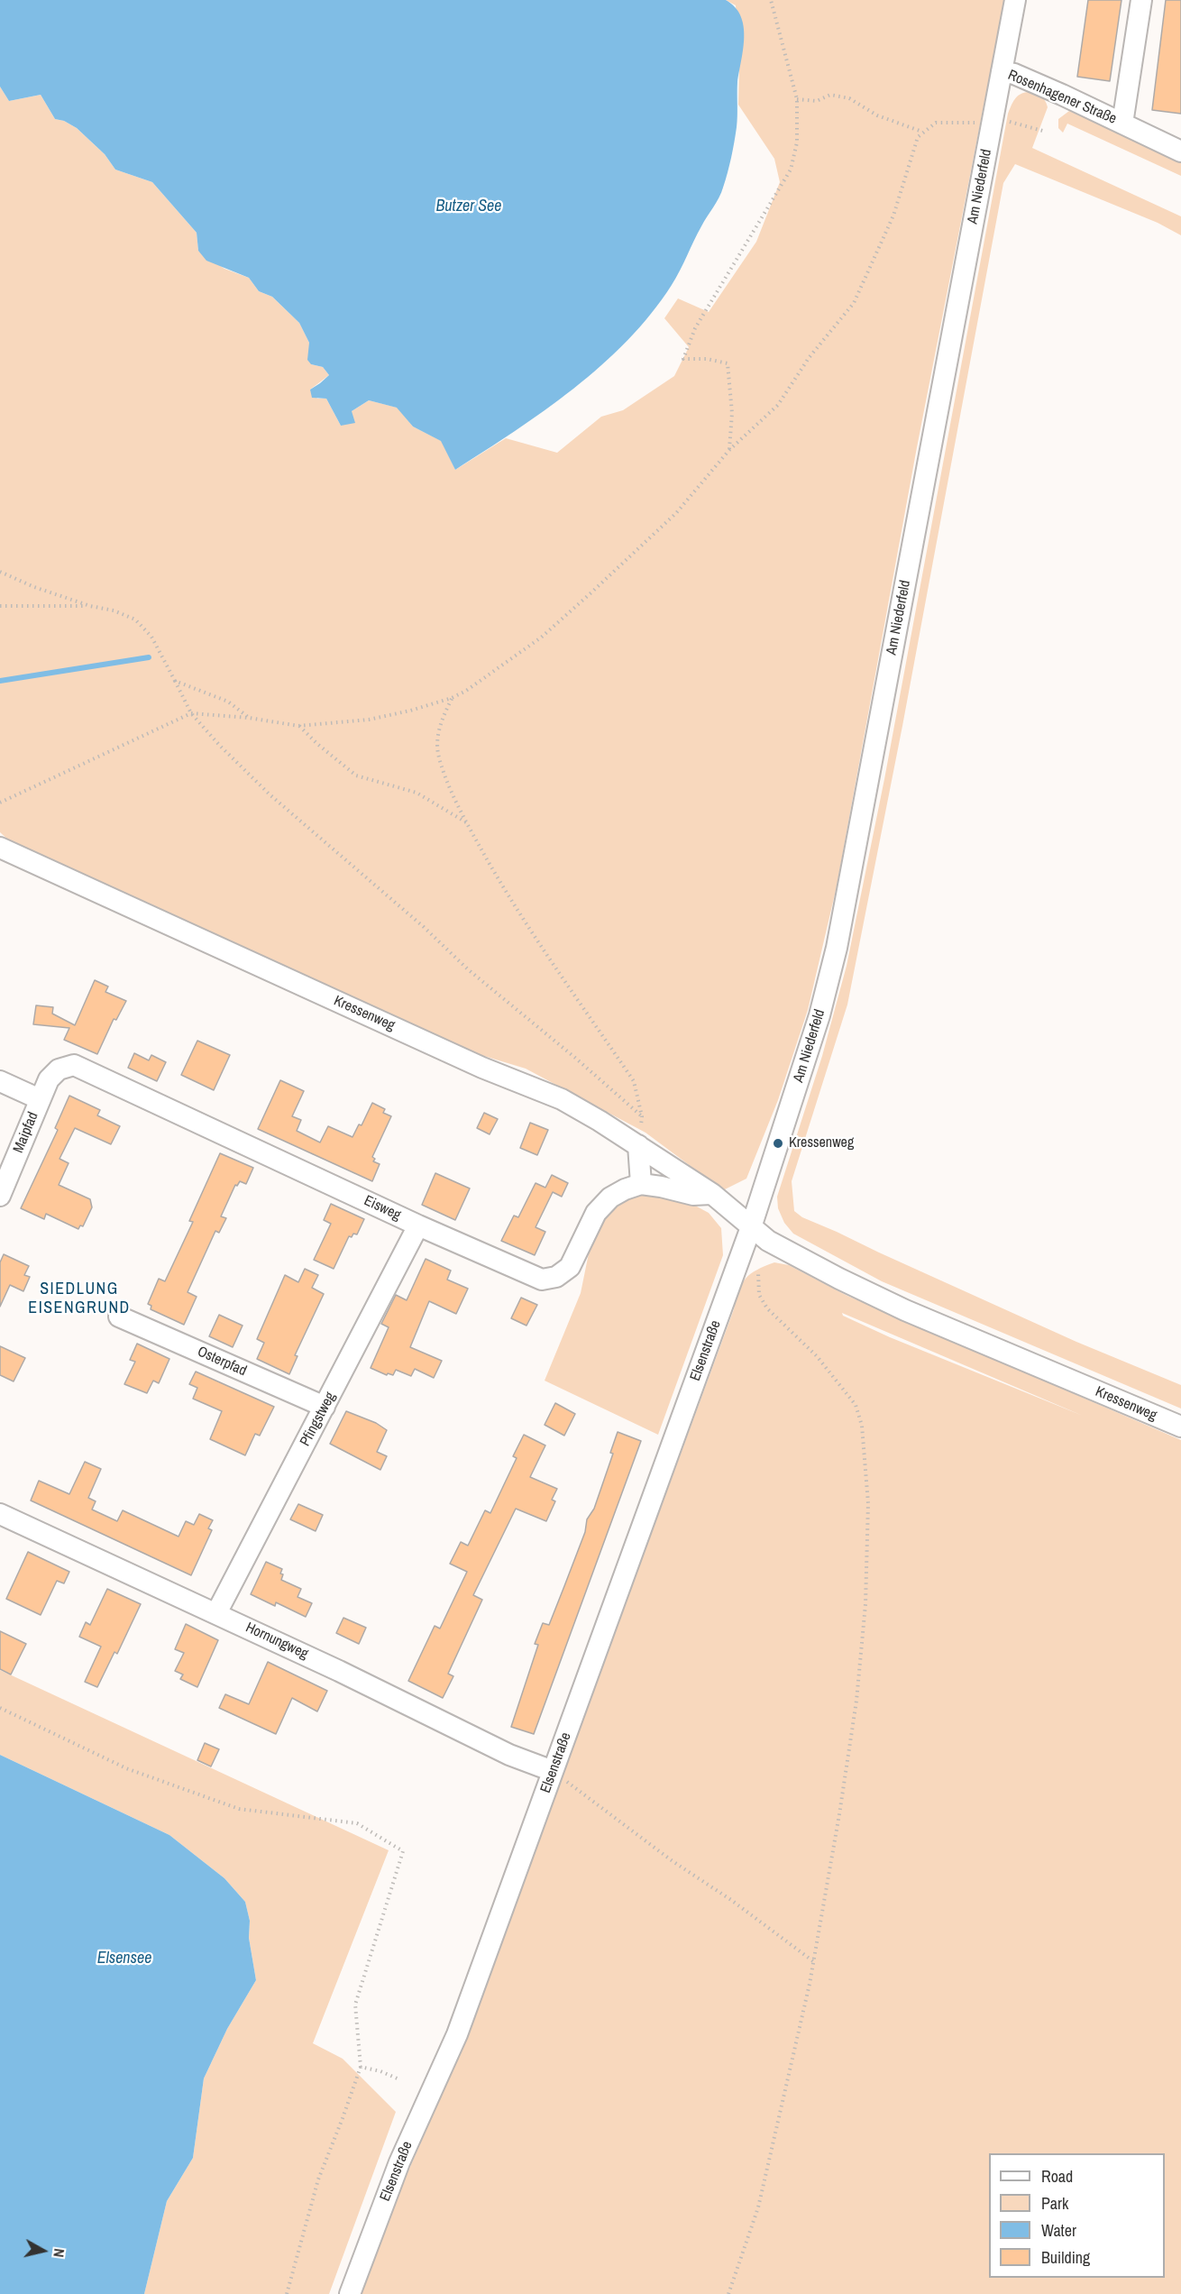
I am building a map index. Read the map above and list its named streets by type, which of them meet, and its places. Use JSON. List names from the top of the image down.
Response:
{
  "streets": {
    "street": [
      "Rosenhagener Straße",
      "Am Niederfeld",
      "Kressenweg",
      "Maipfad",
      "Eisweg",
      "Elsenstraße",
      "Osterpfad",
      "Pfingstweg",
      "Hornungweg"
    ]
  },
  "crossings": [
    ["Rosenhagener Straße", "Am Niederfeld"],
    ["Am Niederfeld", "Kressenweg"],
    ["Am Niederfeld", "Elsenstraße"],
    ["Kressenweg", "Elsenstraße"],
    ["Maipfad", "Eisweg"],
    ["Eisweg", "Pfingstweg"],
    ["Elsenstraße", "Hornungweg"],
    ["Osterpfad", "Pfingstweg"],
    ["Pfingstweg", "Hornungweg"]
  ],
  "districts": ["SIEDLUNG EISENGRUND"],
  "water": ["Butzer See", "Elsensee"],
  "places": ["Kressenweg"],
  "legend": [
    "Road",
    "Park",
    "Water",
    "Building"
  ],
  "north": "right"
}
